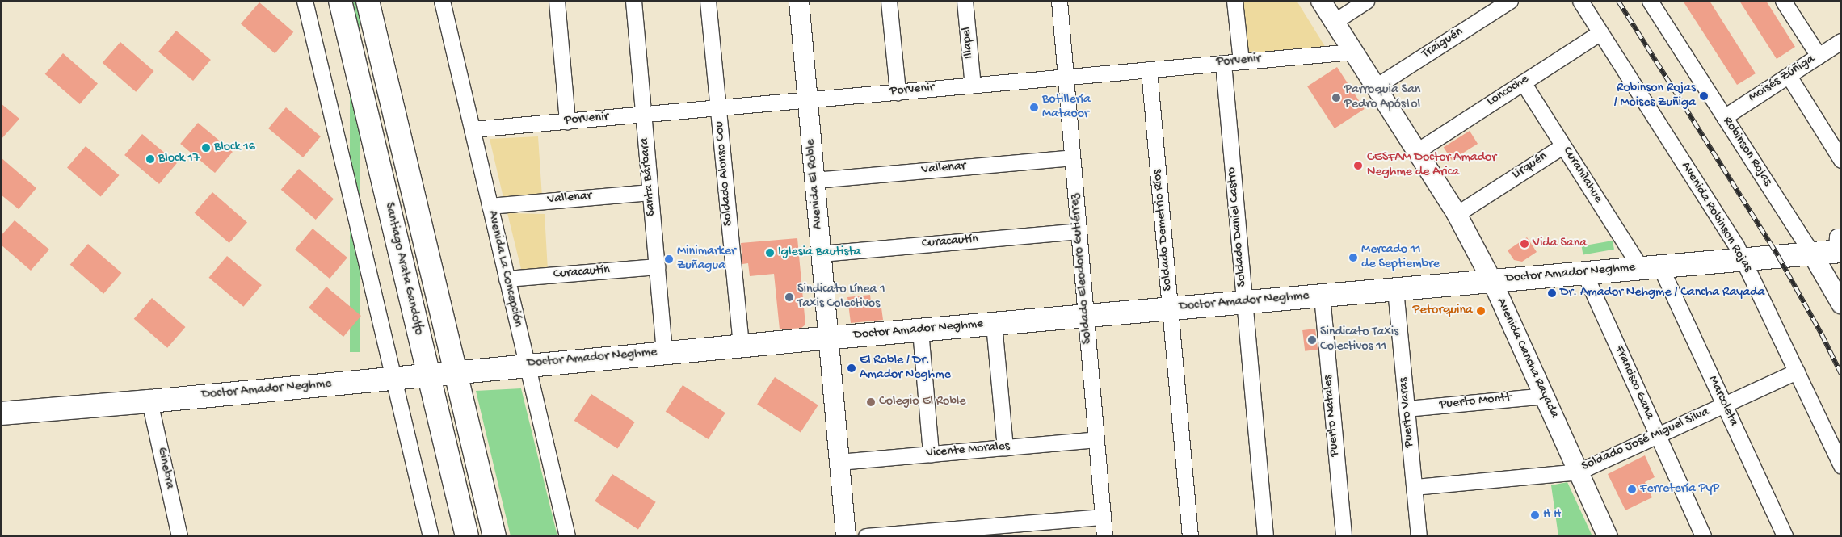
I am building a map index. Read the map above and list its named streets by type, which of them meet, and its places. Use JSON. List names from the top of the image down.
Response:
{
  "streets": {
    "main road": ["Santiago Arata Gandolfo", "Doctor Amador Neghme"],
    "street": [
      "Illapel",
      "Traiguén",
      "Porvenir",
      "Moisés Zúñiga",
      "Loncoche",
      "Robinson Rojas",
      "Lirquén",
      "Vallenar",
      "Soldado Alonso Cou",
      "Curanilahue",
      "Santa Bárbara",
      "Avenida El Roble",
      "Avenida Robinson Rojas",
      "Soldado Daniel Castro",
      "Soldado Demetrio Ríos",
      "Curacautín",
      "Avenida La Concepción",
      "Soldado Eleodoro Gutiérrez",
      "Avenida Cancha Rayada",
      "Francisco Gana",
      "Marcoleta",
      "Puerto Montt",
      "Puerto Varas",
      "Puerto Natales",
      "Soldado José Miguel Silva",
      "Vicente Morales",
      "Ginebra"
    ]
  },
  "crossings": [
    ["Illapel", "Porvenir"],
    ["Traiguén", "Avenida Cancha Rayada"],
    ["Porvenir", "Soldado Alonso Cou"],
    ["Porvenir", "Santa Bárbara"],
    ["Porvenir", "Avenida El Roble"],
    ["Porvenir", "Soldado Daniel Castro"],
    ["Porvenir", "Soldado Demetrio Ríos"],
    ["Porvenir", "Avenida La Concepción"],
    ["Porvenir", "Soldado Eleodoro Gutiérrez"],
    ["Porvenir", "Avenida Cancha Rayada"],
    ["Moisés Zúñiga", "Robinson Rojas"],
    ["Loncoche", "Curanilahue"],
    ["Loncoche", "Avenida Robinson Rojas"],
    ["Loncoche", "Avenida Cancha Rayada"],
    ["Robinson Rojas", "Doctor Amador Neghme"],
    ["Lirquén", "Curanilahue"],
    ["Lirquén", "Avenida Cancha Rayada"],
    ["Vallenar", "Santa Bárbara"],
    ["Vallenar", "Avenida El Roble"],
    ["Vallenar", "Avenida La Concepción"],
    ["Vallenar", "Soldado Eleodoro Gutiérrez"],
    ["Soldado Alonso Cou", "Doctor Amador Neghme"],
    ["Curanilahue", "Doctor Amador Neghme"],
    ["Curanilahue", "Marcoleta"],
    ["Santa Bárbara", "Curacautín"],
    ["Santa Bárbara", "Doctor Amador Neghme"],
    ["Avenida El Roble", "Curacautín"],
    ["Avenida El Roble", "Doctor Amador Neghme"],
    ["Avenida El Roble", "Vicente Morales"],
    ["Avenida Robinson Rojas", "Doctor Amador Neghme"],
    ["Avenida Robinson Rojas", "Soldado José Miguel Silva"],
    ["Soldado Daniel Castro", "Doctor Amador Neghme"],
    ["Soldado Demetrio Ríos", "Doctor Amador Neghme"],
    ["Curacautín", "Avenida La Concepción"],
    ["Curacautín", "Soldado Eleodoro Gutiérrez"],
    ["Santiago Arata Gandolfo", "Doctor Amador Neghme"],
    ["Avenida La Concepción", "Doctor Amador Neghme"],
    ["Soldado Eleodoro Gutiérrez", "Doctor Amador Neghme"],
    ["Soldado Eleodoro Gutiérrez", "Vicente Morales"],
    ["Doctor Amador Neghme", "Avenida Cancha Rayada"],
    ["Doctor Amador Neghme", "Francisco Gana"],
    ["Doctor Amador Neghme", "Marcoleta"],
    ["Doctor Amador Neghme", "Puerto Varas"],
    ["Doctor Amador Neghme", "Puerto Natales"],
    ["Doctor Amador Neghme", "Ginebra"],
    ["Avenida Cancha Rayada", "Puerto Montt"],
    ["Avenida Cancha Rayada", "Soldado José Miguel Silva"],
    ["Francisco Gana", "Soldado José Miguel Silva"],
    ["Marcoleta", "Soldado José Miguel Silva"],
    ["Puerto Montt", "Puerto Varas"],
    ["Puerto Varas", "Soldado José Miguel Silva"]
  ],
  "places": [
    "Robinson Rojas / Moises Zuñiga",
    "Parroquia San Pedro Apóstol",
    "Botillería Mataoor",
    "Block 16",
    "Block 17",
    "CESFAM Doctor Amador Neghme de Arica",
    "Vida Sana",
    "Iglesia Bautista",
    "Mercado 11 de Septiembre",
    "Minimarker Zuñagua",
    "Dr. Amador Nehgme / Cancha Rayada",
    "Sindicato Línea 1 Taxis Colectivos",
    "Petorquina",
    "Sindicato Taxis Colectivos 11",
    "El Roble / Dr. Amador Neghme",
    "Colegio El Roble",
    "Ferretería PyP",
    "H H"
  ]
}
